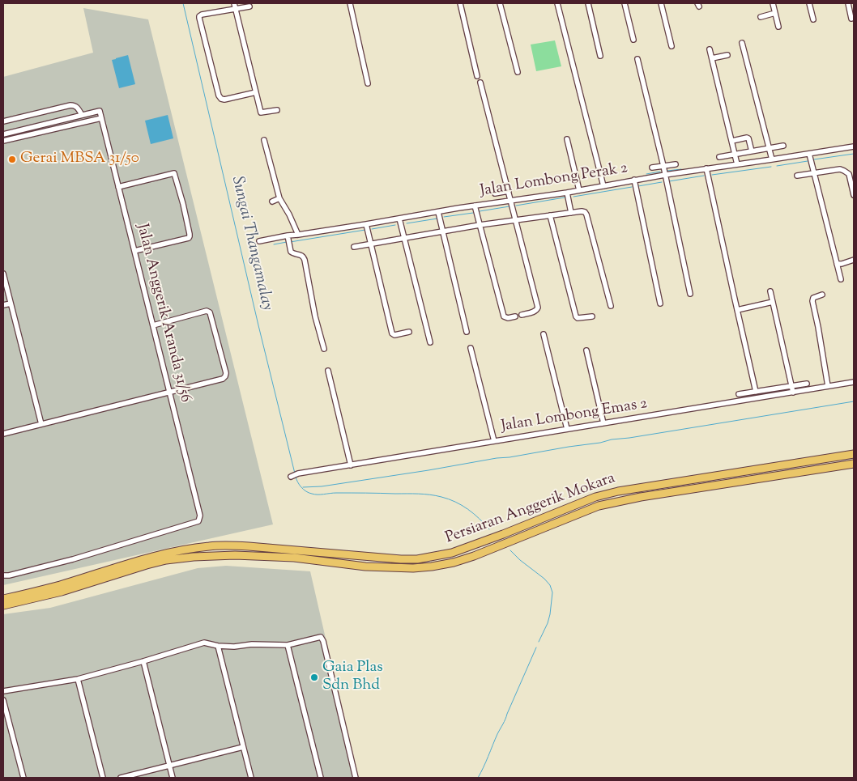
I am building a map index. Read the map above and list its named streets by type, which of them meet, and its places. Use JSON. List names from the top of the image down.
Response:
{
  "streets": {
    "main road": ["Persiaran Anggerik Mokara"],
    "street": ["Jalan Lombong Perak 2", "Jalan Anggerik Aranda 31/56", "Jalan Lombong Emas 2"]
  },
  "water": ["Sungai Thangamalay"],
  "places": ["Gerai MBSA 31/50", "Gaia Plas Sdn Bhd"]
}
